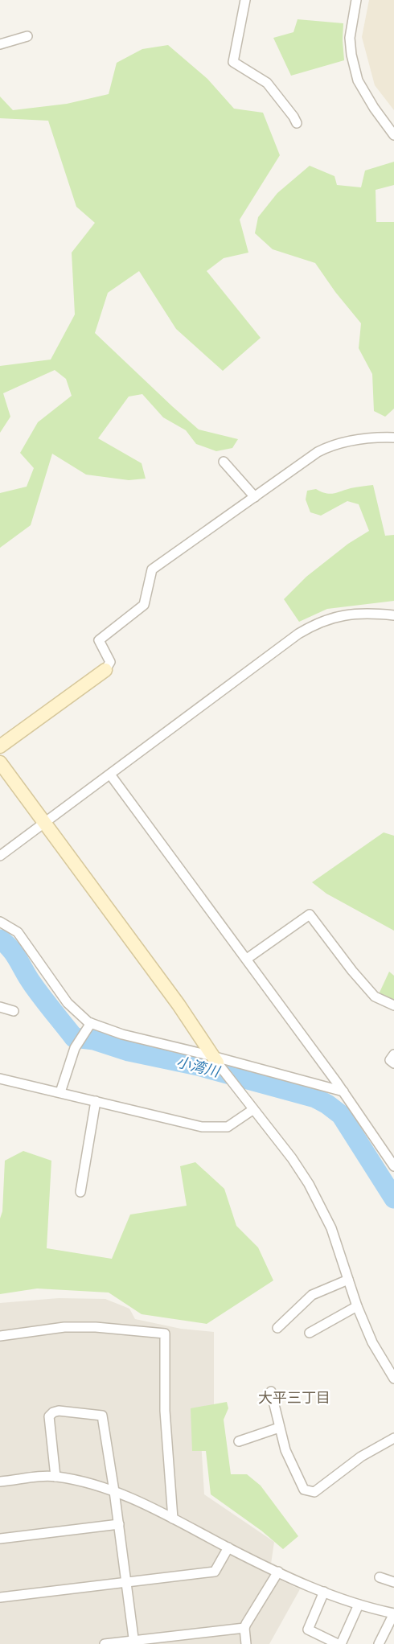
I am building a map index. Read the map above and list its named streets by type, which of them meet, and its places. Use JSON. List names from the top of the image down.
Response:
{
  "districts": ["大平三丁目"],
  "water": ["小湾川"]
}
